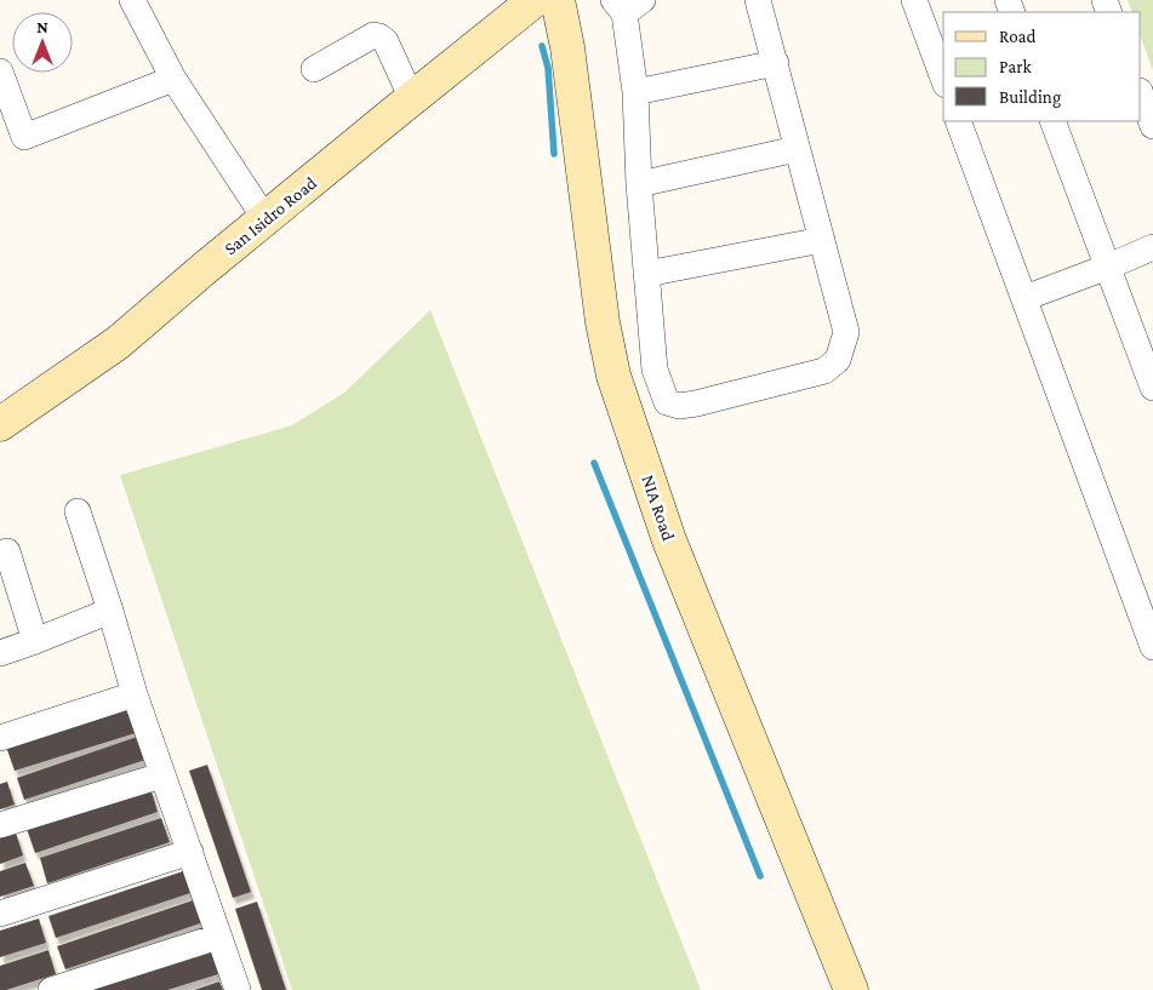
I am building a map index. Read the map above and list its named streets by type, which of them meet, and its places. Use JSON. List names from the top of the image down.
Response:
{
  "streets": {
    "street": ["San Isidro Road", "NIA Road"]
  },
  "legend": ["Road", "Park", "Building"],
  "north": "top"
}
